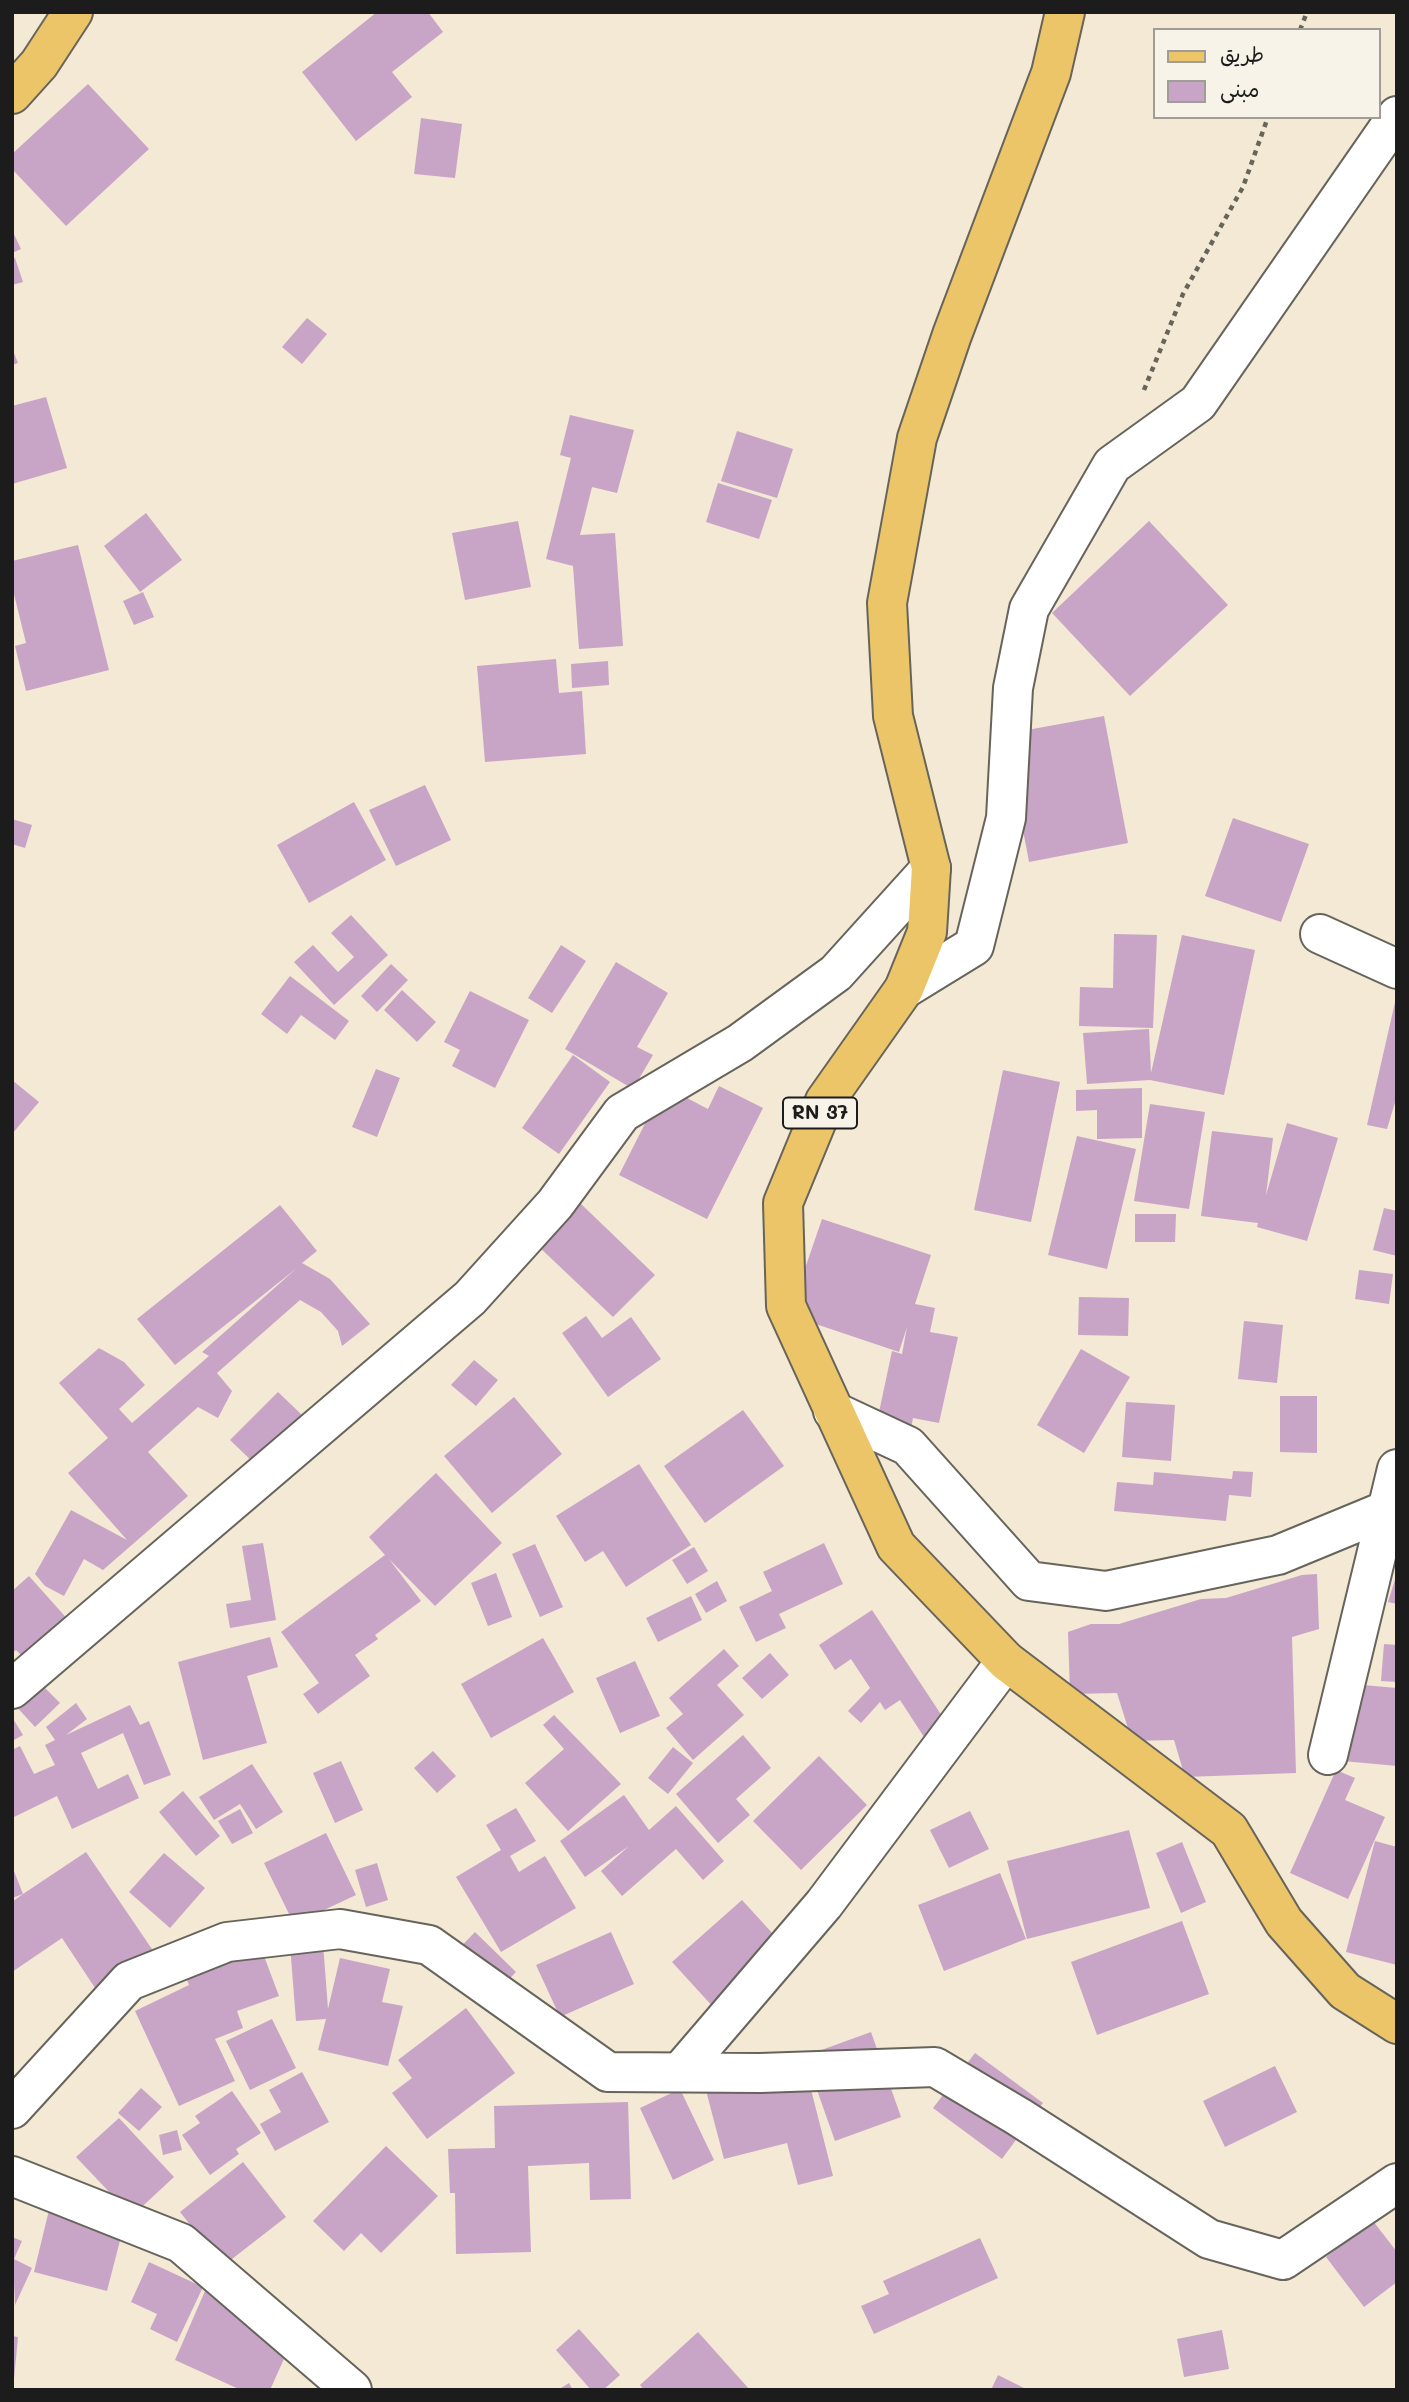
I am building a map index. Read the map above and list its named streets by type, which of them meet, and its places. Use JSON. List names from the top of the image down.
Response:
{
  "streets": {
    "main road": ["RN 37"]
  },
  "legend": ["طريق", "مبنى"]
}
